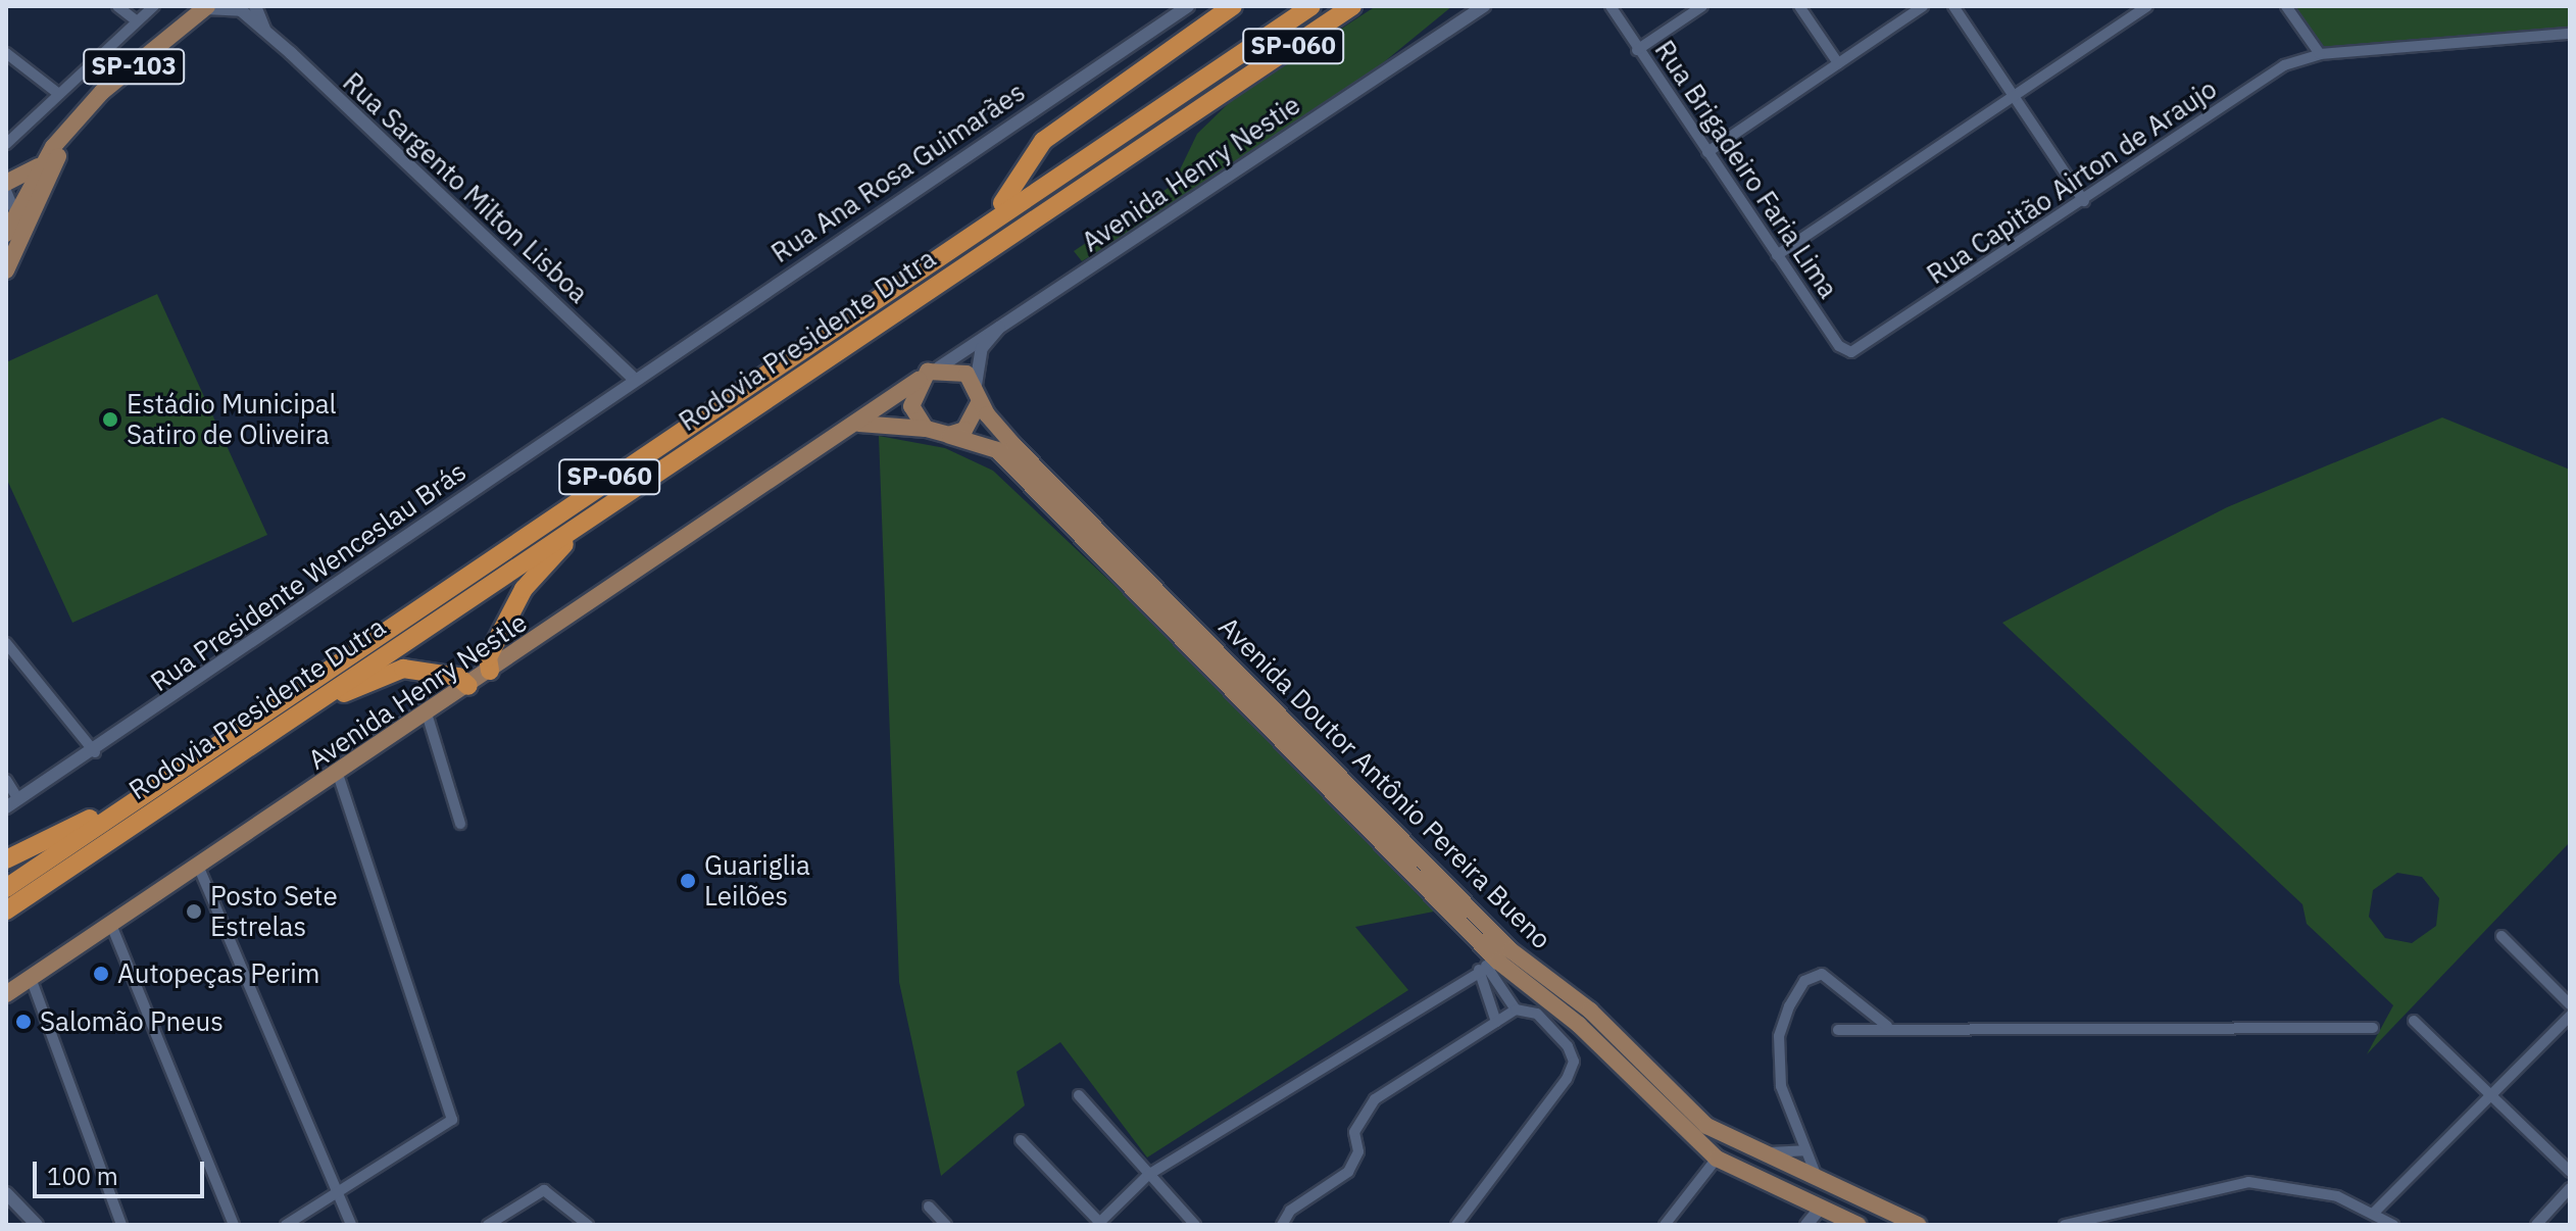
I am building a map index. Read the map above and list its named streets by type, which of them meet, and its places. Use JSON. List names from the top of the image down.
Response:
{
  "streets": {
    "highway": ["SP-060", "Rodovia Presidente Dutra"],
    "main road": ["SP-103", "Avenida Henry Nestle", "Avenida Doutor Antônio Pereira Bueno"],
    "street": [
      "Rua Brigadeiro Faria Lima",
      "Rua Ana Rosa Guimarães",
      "Avenida Henry Nestie",
      "Rua Capitão Airton de Araujo",
      "Rua Sargento Milton Lisboa",
      "Rua Presidente Wenceslau Brás"
    ]
  },
  "crossings": [
    ["SP-103", "Rua Sargento Milton Lisboa"],
    ["Rua Brigadeiro Faria Lima", "Rua Capitão Airton de Araujo"],
    ["Rua Ana Rosa Guimarães", "Rua Sargento Milton Lisboa"],
    ["Rua Ana Rosa Guimarães", "Rua Presidente Wenceslau Brás"],
    ["Avenida Henry Nestie", "Avenida Henry Nestle"],
    ["Avenida Henry Nestie", "Avenida Doutor Antônio Pereira Bueno"],
    ["Rua Sargento Milton Lisboa", "Rua Presidente Wenceslau Brás"],
    ["Avenida Henry Nestle", "Avenida Doutor Antônio Pereira Bueno"]
  ],
  "places": [
    "Estádio Municipal Satiro de Oliveira",
    "Guariglia Leilões",
    "Posto Sete Estrelas",
    "Autopeças Perim",
    "Salomão Pneus"
  ],
  "scale_bar": "100 m"
}
